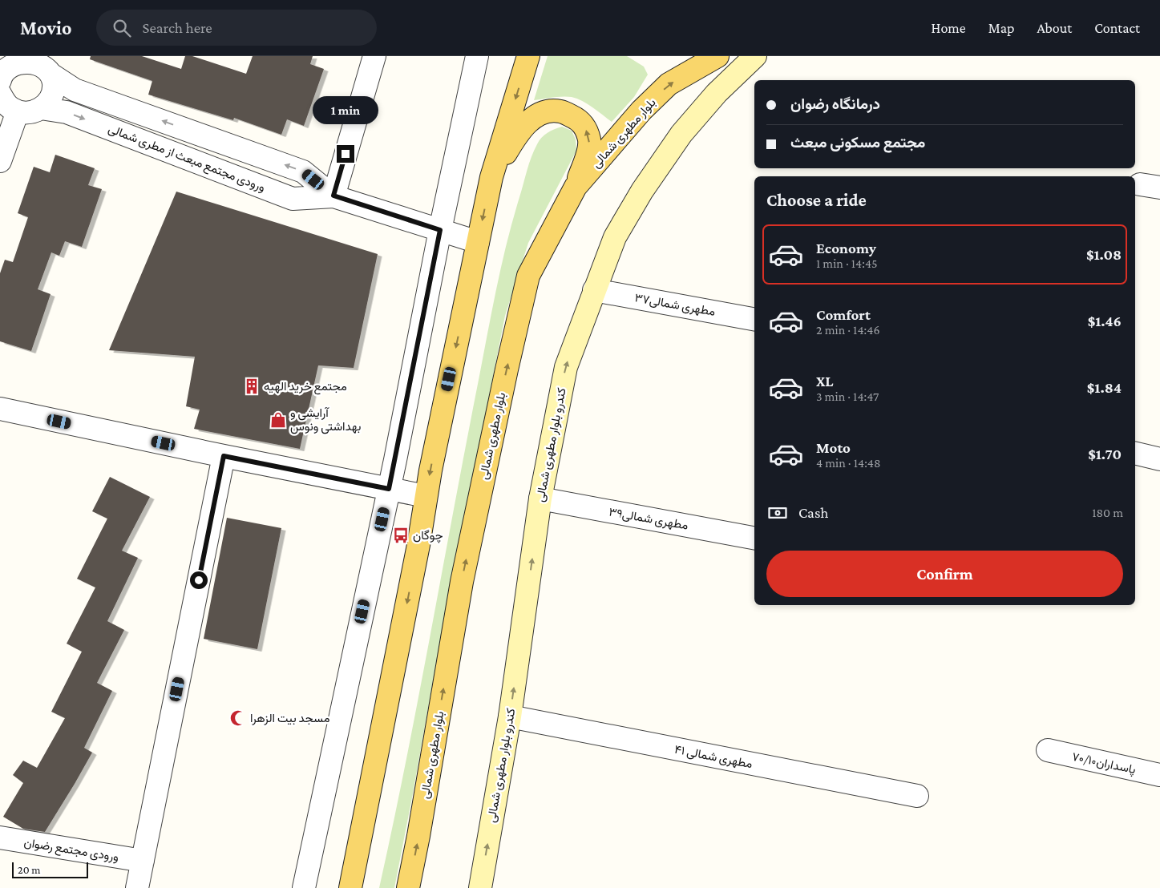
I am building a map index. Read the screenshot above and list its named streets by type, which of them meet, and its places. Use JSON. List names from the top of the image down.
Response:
{
  "streets": {
    "main road": ["بلوار مطهری شمالی", "کندرو بلوار مطهری شمالی"],
    "street": [
      "ورودی مجتمع مبعث از مطری شمالی",
      "مطهرى شمالى۳۷",
      "مطهرى شمالى۳۹",
      "۴۱ مطهرى شمالى",
      "پاسداران۷۰/۱۰",
      "ورودی مجتمع رضوان"
    ]
  },
  "crossings": [
    ["مطهرى شمالى۳۷", "کندرو بلوار مطهری شمالی"],
    ["کندرو بلوار مطهری شمالی", "مطهرى شمالى۳۹"],
    ["کندرو بلوار مطهری شمالی", "۴۱ مطهرى شمالى"]
  ],
  "places": {
    "building": ["مجتمع خرید الهیه"],
    "shop": ["آرایشی و بهداشتی ونوس"],
    "bus stop": ["چوگان"],
    "mosque": ["مسجد بیت الزهرا"]
  },
  "scale_bar": "20 m",
  "page": {
    "header": "Movio",
    "search": "Search here",
    "nav": [
      "Home",
      "Map",
      "About",
      "Contact"
    ],
    "banner": ["درمانگاه رضوان", "مجتمع مسکونی مبعث"],
    "bubble": "1 min",
    "heading": "Choose a ride",
    "list": [
      {
        "name": "Economy",
        "note": "1 min · 14:45",
        "value": "$1.08"
      },
      {
        "name": "Comfort",
        "note": "2 min · 14:46",
        "value": "$1.46"
      },
      {
        "name": "XL",
        "note": "3 min · 14:47",
        "value": "$1.84"
      },
      {
        "name": "Moto",
        "note": "4 min · 14:48",
        "value": "$1.70"
      }
    ],
    "pay": ["Cash", "180 m"],
    "buttons": "Confirm",
    "scale": "20 m"
  }
}
